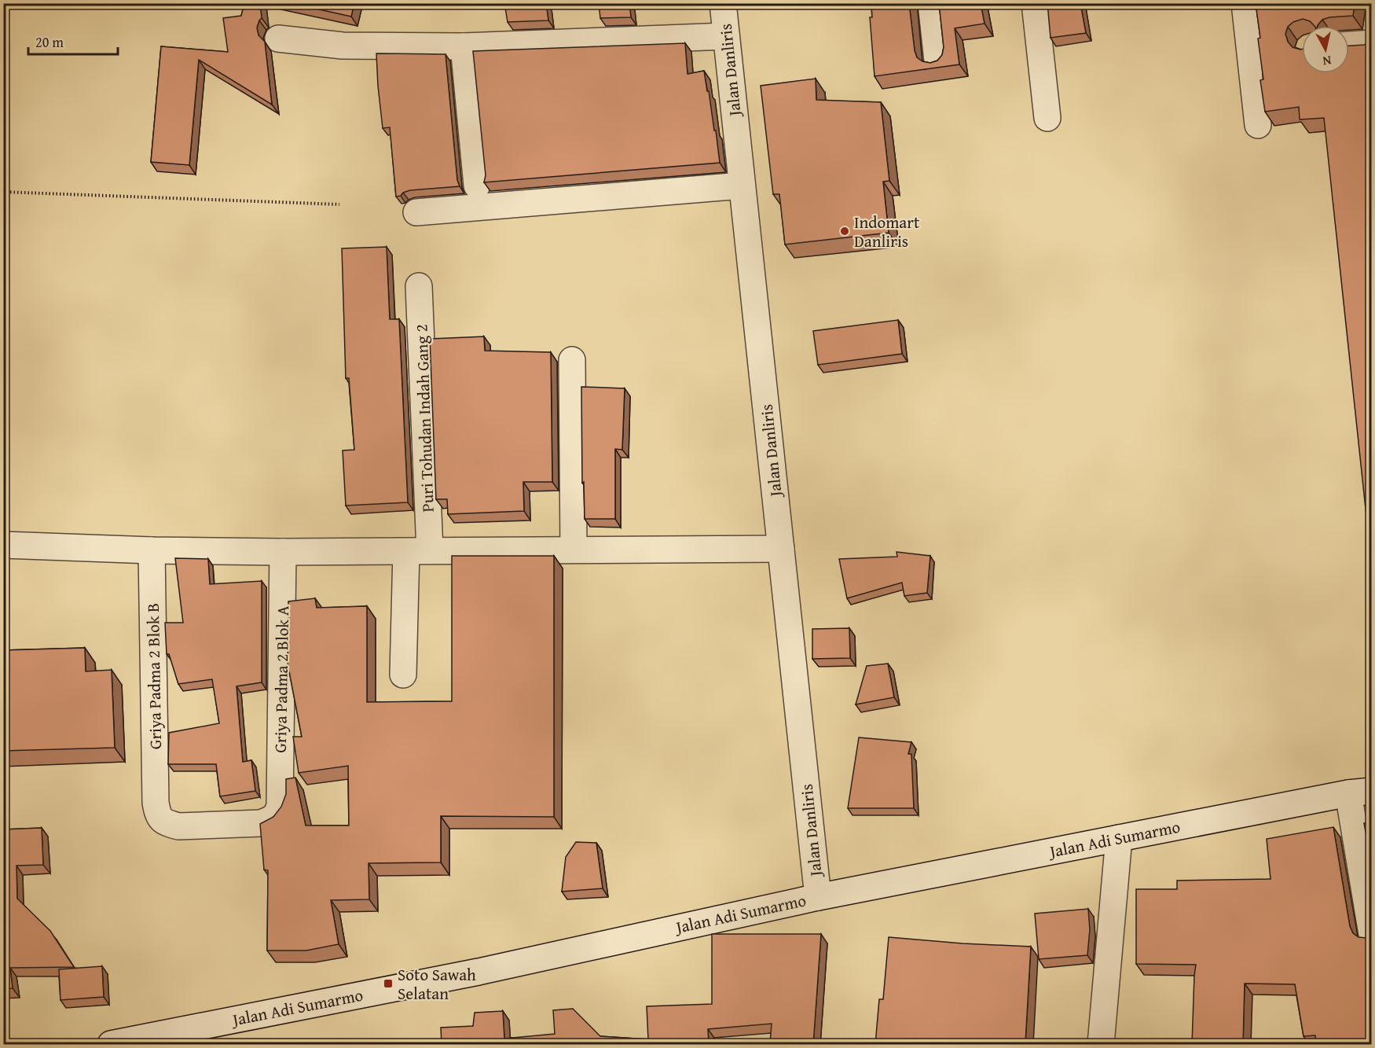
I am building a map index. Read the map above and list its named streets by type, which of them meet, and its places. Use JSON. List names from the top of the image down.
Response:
{
  "streets": {
    "street": [
      "Jalan Danliris",
      "Puri Tohudan Indah Gang 2",
      "Griya Padma 2 Blok B",
      "Griya Padma 2 Blok A",
      "Jalan Adi Sumarmo"
    ]
  },
  "crossings": [
    ["Jalan Danliris", "Jalan Adi Sumarmo"],
    ["Griya Padma 2 Blok B", "Griya Padma 2 Blok A"]
  ],
  "places": {
    "other": ["Indomart Danliris"],
    "transit": ["Soto Sawah Selatan"]
  },
  "scale_bar": "20 m",
  "north": "bottom"
}
